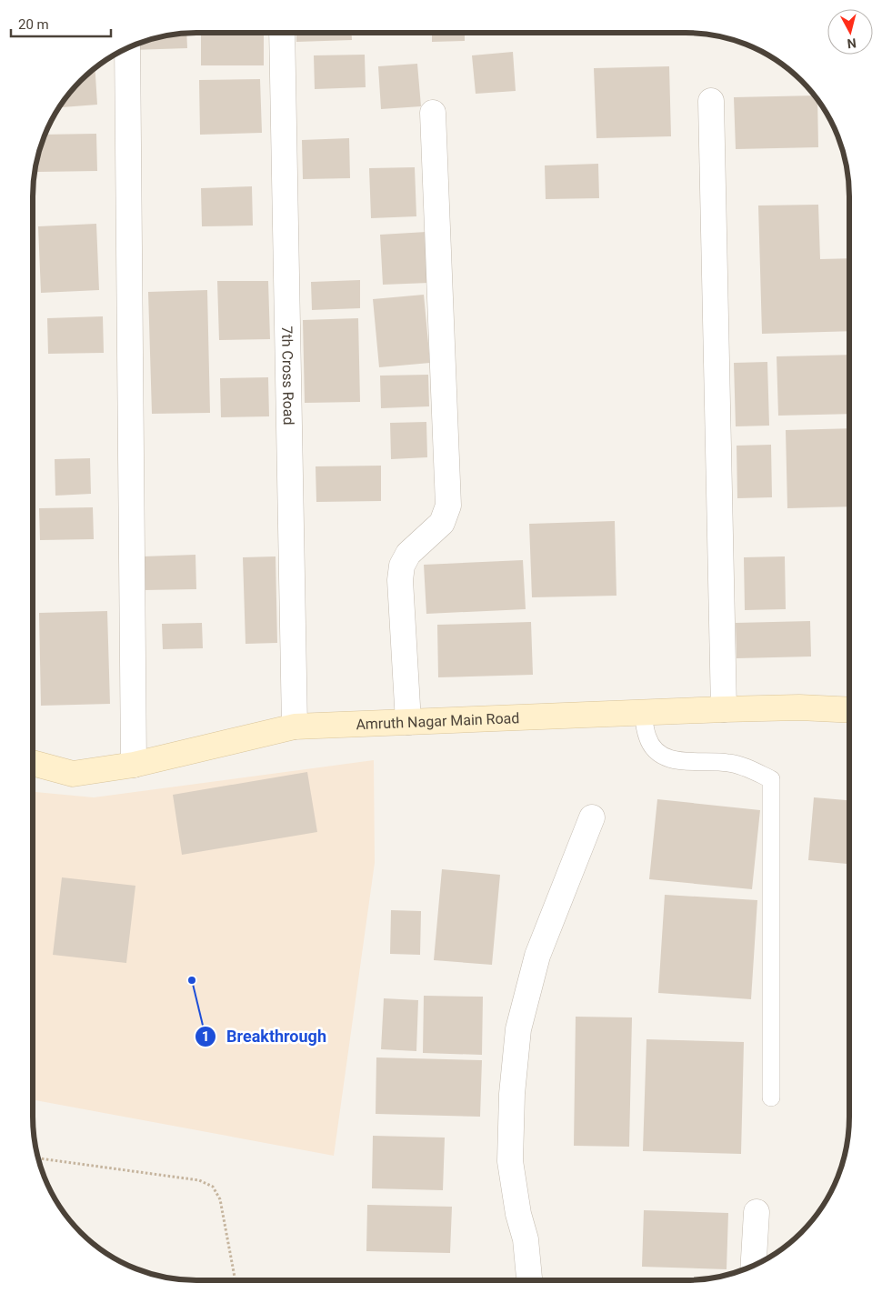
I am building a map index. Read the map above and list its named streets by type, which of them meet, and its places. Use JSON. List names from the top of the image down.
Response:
{
  "streets": {
    "main road": ["Amruth Nagar Main Road"],
    "street": ["7th Cross Road"]
  },
  "crossings": [
    ["7th Cross Road", "Amruth Nagar Main Road"]
  ],
  "places": ["Breakthrough"],
  "scale_bar": "20 m",
  "north": "bottom"
}
